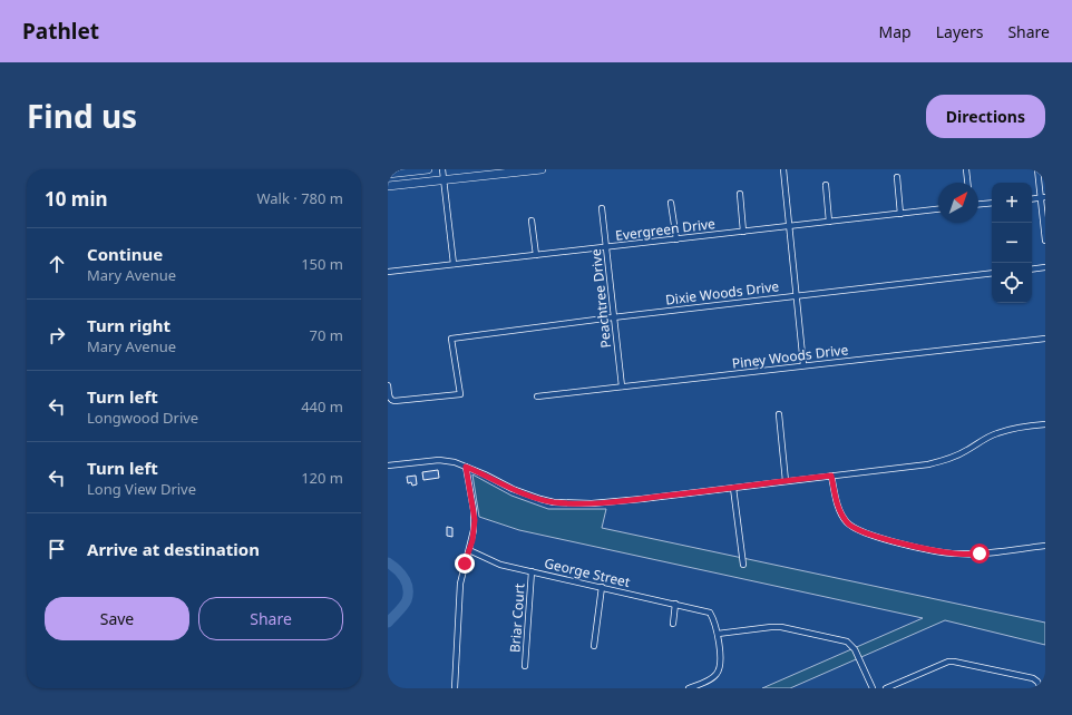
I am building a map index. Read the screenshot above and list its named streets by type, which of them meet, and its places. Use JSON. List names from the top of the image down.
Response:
{
  "streets": {
    "street": [
      "Evergreen Drive",
      "Dixie Woods Drive",
      "Peachtree Drive",
      "Piney Woods Drive",
      "George Street",
      "Briar Court"
    ]
  },
  "crossings": [
    ["Evergreen Drive", "Peachtree Drive"],
    ["Dixie Woods Drive", "Peachtree Drive"],
    ["Peachtree Drive", "Piney Woods Drive"],
    ["George Street", "Briar Court"]
  ],
  "north": "top right",
  "page": {
    "header": "Pathlet",
    "nav": ["Map", "Layers", "Share"],
    "title": "Find us",
    "buttons": [
      "Directions",
      ["Save", "Share"]
    ],
    "heading": ["10 min", "Walk · 780 m"],
    "map_buttons": ["+", "−"],
    "list": [
      ["Continue", "Mary Avenue", "150 m"],
      ["Turn right", "Mary Avenue", "70 m"],
      ["Turn left", "Longwood Drive", "440 m"],
      ["Turn left", "Long View Drive", "120 m"],
      "Arrive at destination"
    ]
  }
}
